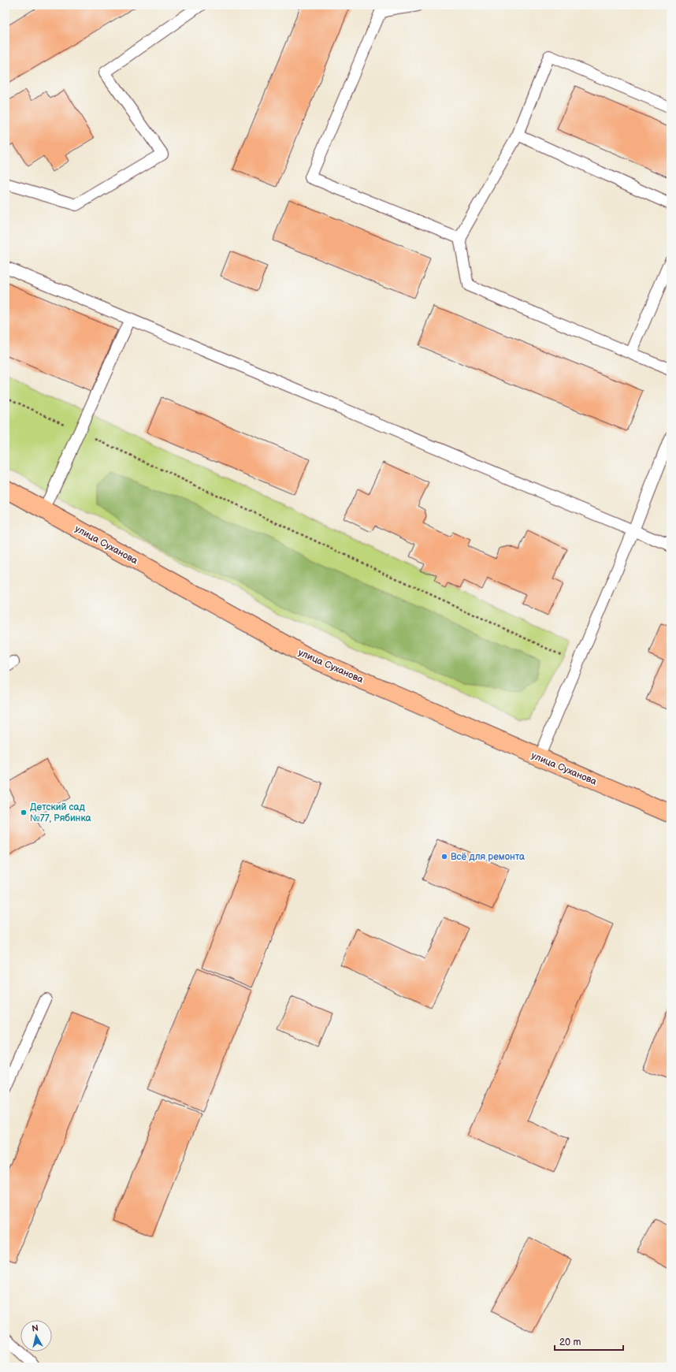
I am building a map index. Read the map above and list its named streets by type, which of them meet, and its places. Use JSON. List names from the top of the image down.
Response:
{
  "streets": {
    "main road": ["улица Суханова"]
  },
  "places": ["Детский сад №77, Рябинка", "Всё для ремонта"],
  "scale_bar": "20 m",
  "north": "top"
}
